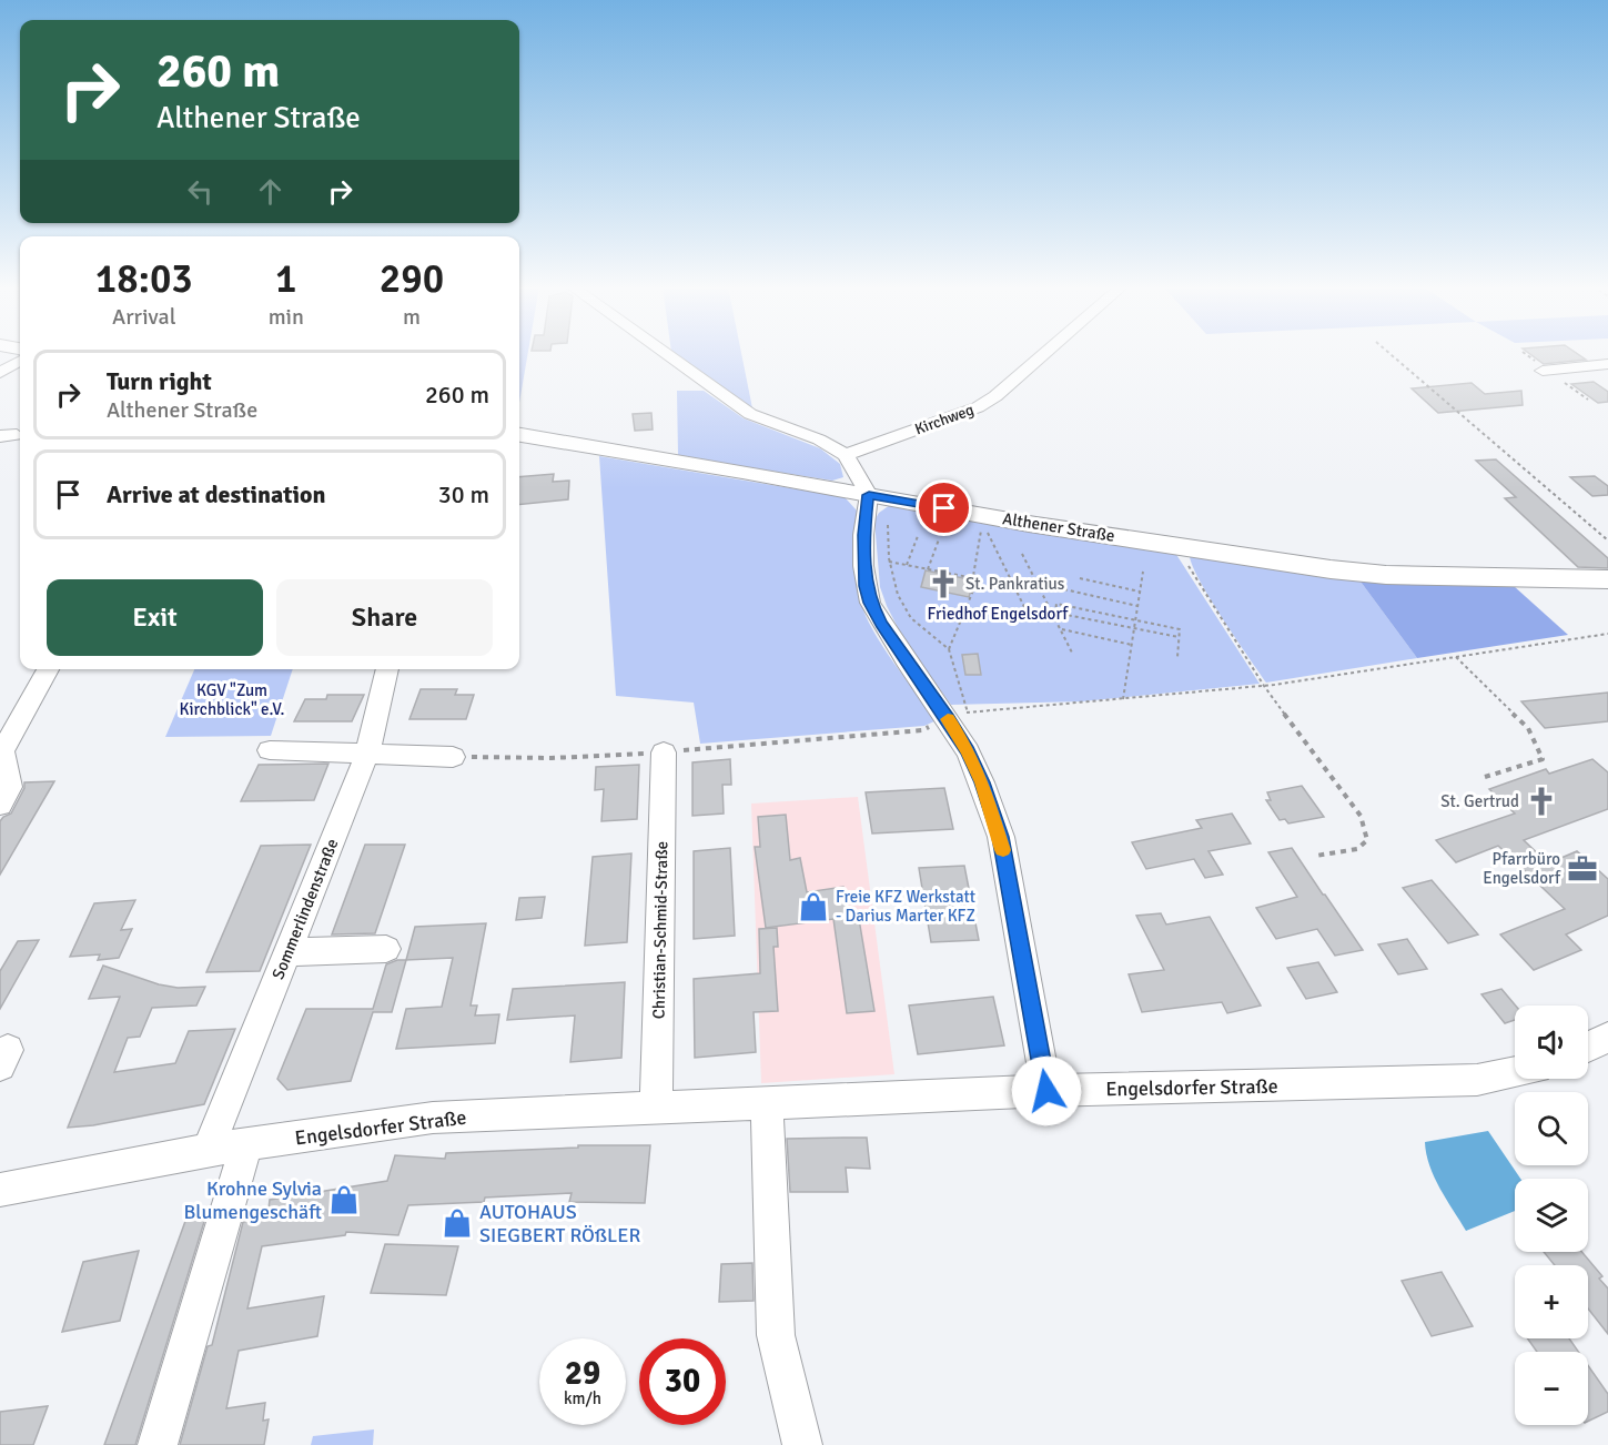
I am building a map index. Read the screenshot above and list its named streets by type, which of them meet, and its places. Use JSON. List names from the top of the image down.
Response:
{
  "streets": {
    "main road": ["Althener Straße"],
    "street": [
      "Kirchweg",
      "Sommerlindenstraße",
      "Christian-Schmid-Straße",
      "Engelsdorfer Straße"
    ]
  },
  "crossings": [
    ["Sommerlindenstraße", "Engelsdorfer Straße"],
    ["Christian-Schmid-Straße", "Engelsdorfer Straße"]
  ],
  "parks": ["Friedhof Engelsdorf", "KGV \"Zum Kirchblick\" e.V."],
  "places": {
    "church": ["St. Pankratius", "St. Gertrud"],
    "office": ["Pfarrbüro Engelsdorf"],
    "shop": ["Freie KFZ Werkstatt - Darius Marter KFZ", "Krohne Sylvia Blumengeschäft", "AUTOHAUS SIEGBERT RÖßLER"]
  },
  "page": {
    "turn": ["260 m", "Althener Straße"],
    "eta": [
      "18:03",
      "Arrival",
      "1",
      "min",
      "290",
      "m"
    ],
    "list": [
      {
        "name": "Turn right",
        "note": "Althener Straße",
        "value": "260 m"
      },
      {
        "name": "Arrive at destination",
        "value": "30 m"
      }
    ],
    "buttons": ["Exit", "Share"],
    "map_buttons": ["+", "−"],
    "speed": "29 km/h",
    "limit": "30"
  }
}
